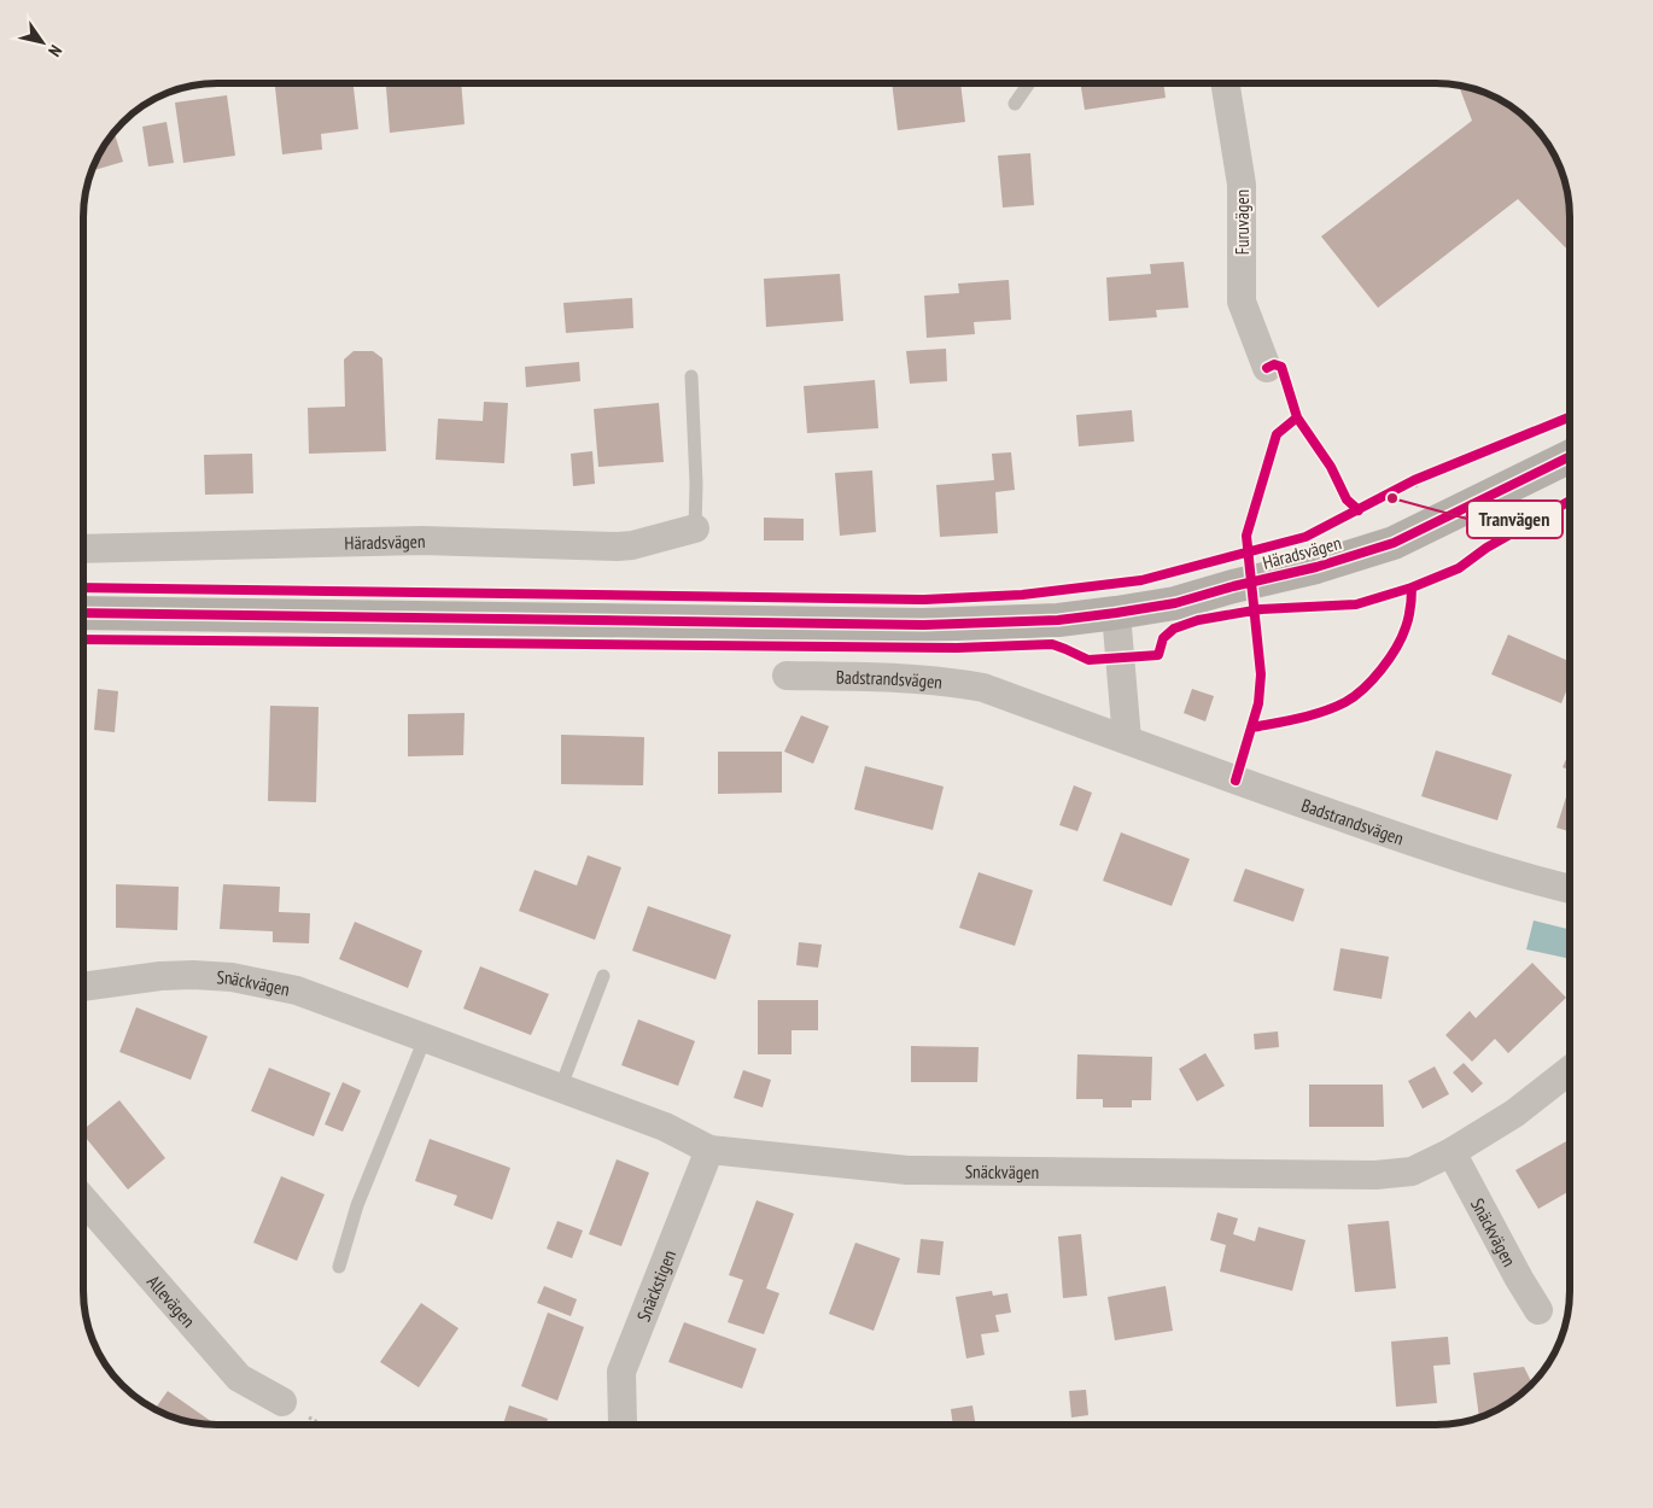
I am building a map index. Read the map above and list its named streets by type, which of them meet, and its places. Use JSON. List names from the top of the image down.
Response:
{
  "streets": {
    "street": [
      "Furuvägen",
      "Häradsvägen",
      "Badstrandsvägen",
      "Snäckvägen",
      "Snäckstigen",
      "Allevägen"
    ]
  },
  "crossings": [
    ["Snäckvägen", "Snäckstigen"]
  ],
  "places": ["Tranvägen"],
  "north": "bottom right"
}
